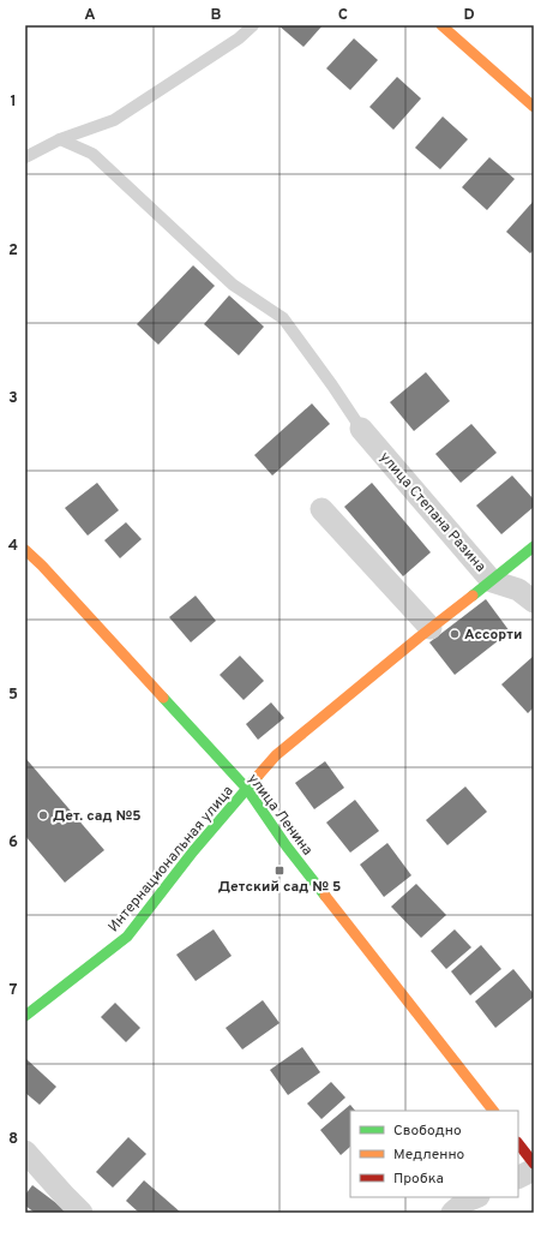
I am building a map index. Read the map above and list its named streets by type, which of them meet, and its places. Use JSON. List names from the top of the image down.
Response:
{
  "streets": {
    "street": ["улица Степана Разина", "улица Ленина", "Интернациональная улица"]
  },
  "crossings": [
    ["улица Степана Разина", "Интернациональная улица"],
    ["улица Ленина", "Интернациональная улица"]
  ],
  "places": {
    "other": ["Ассорти", "Дет. сад №5"],
    "transit": ["Детский сад № 5"]
  },
  "legend": ["Свободно", "Медленно", "Пробка"],
  "grid": {
    "columns": [
      "A",
      "B",
      "C",
      "D"
    ],
    "rows": [
      "1",
      "2",
      "3",
      "4",
      "5",
      "6",
      "7",
      "8"
    ]
  }
}
